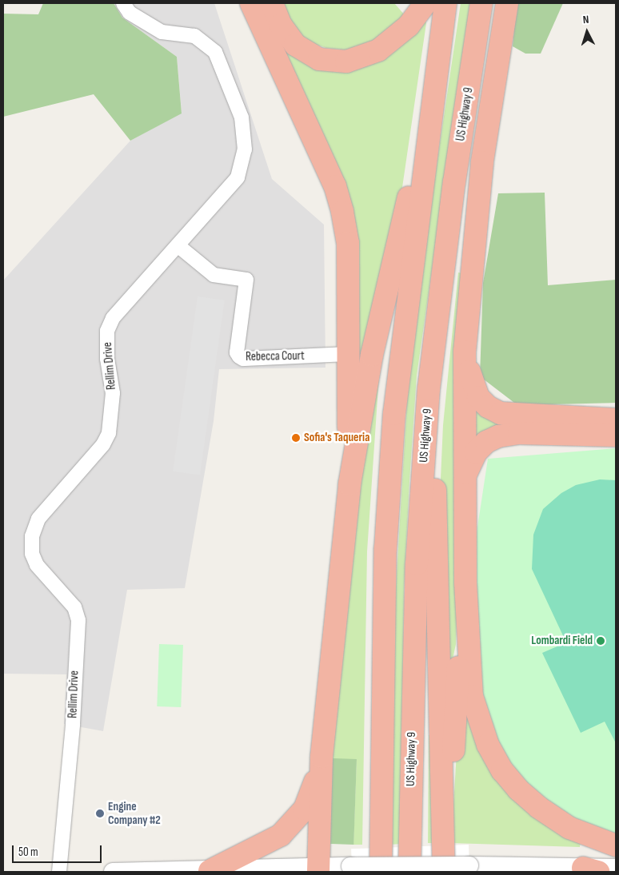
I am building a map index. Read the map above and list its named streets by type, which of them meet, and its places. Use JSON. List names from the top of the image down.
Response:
{
  "streets": {
    "highway": ["US Highway 9"],
    "street": ["Rebecca Court", "Rellim Drive"]
  },
  "crossings": [
    ["Rebecca Court", "Rellim Drive"]
  ],
  "places": ["Sofia's Taqueria", "Lombardi Field", "Engine Company #2"],
  "scale_bar": "50 m",
  "north": "top"
}
